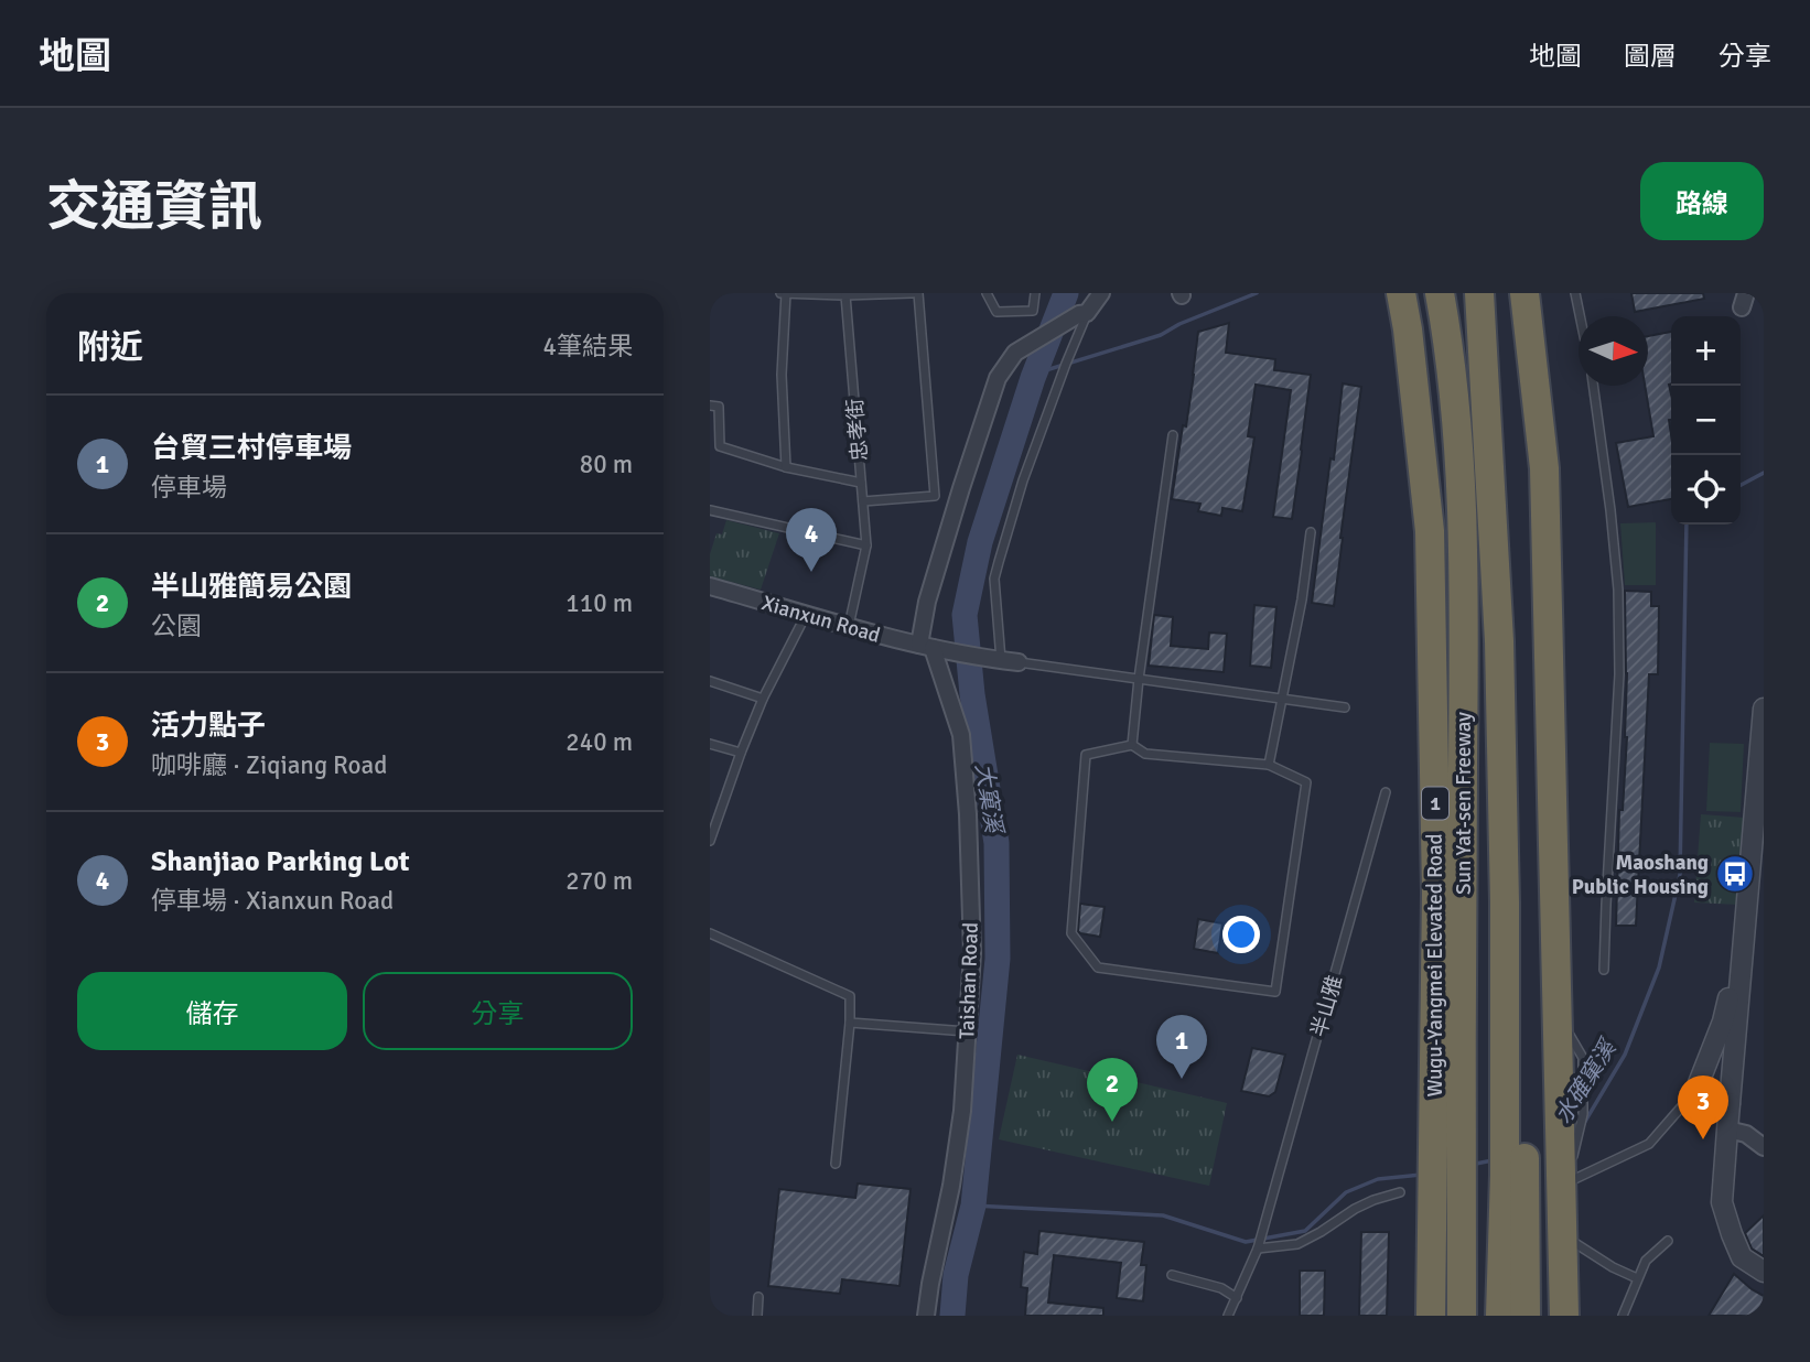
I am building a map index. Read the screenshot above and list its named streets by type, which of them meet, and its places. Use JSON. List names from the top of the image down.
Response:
{
  "streets": {
    "highway": ["1", "Sun Yat-sen Freeway", "Wugu-Yangmei Elevated Road"],
    "street": ["Xianxun Road", "Taishan Road"],
    "lane": ["忠孝街", "半山雅"]
  },
  "crossings": [
    ["忠孝街", "Xianxun Road"],
    ["Xianxun Road", "Taishan Road"]
  ],
  "water": ["大窠溪", "水確窠溪"],
  "places": {
    "bus stop": ["Maoshang Public Housing"]
  },
  "north": "right",
  "page": {
    "header": "地圖",
    "nav": ["地圖", "圖層", "分享"],
    "title": "交通資訊",
    "buttons": [
      "路線",
      ["儲存", "分享"]
    ],
    "heading": ["附近", "4筆結果"],
    "map_buttons": ["+", "−"],
    "list": [
      {
        "mark": "1",
        "name": "台貿三村停車場",
        "note": "停車場",
        "value": "80 m"
      },
      {
        "mark": "2",
        "name": "半山雅簡易公園",
        "note": "公園",
        "value": "110 m"
      },
      {
        "mark": "3",
        "name": "活力點子",
        "note": "咖啡廳 · Ziqiang Road",
        "value": "240 m"
      },
      {
        "mark": "4",
        "name": "Shanjiao Parking Lot",
        "note": "停車場 · Xianxun Road",
        "value": "270 m"
      }
    ],
    "pins": [
      "4",
      "1",
      "2",
      "3"
    ]
  }
}
